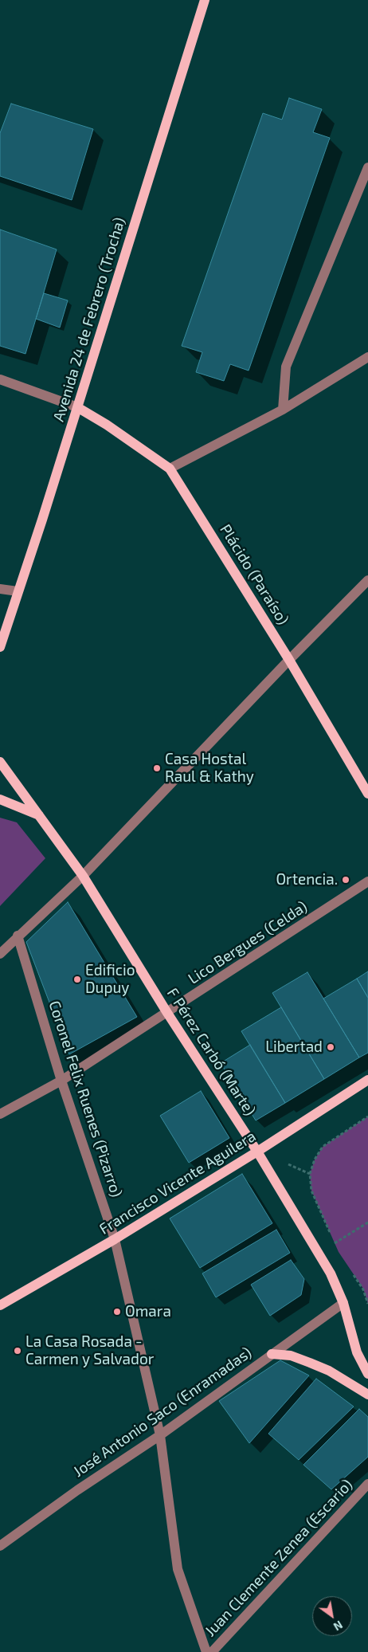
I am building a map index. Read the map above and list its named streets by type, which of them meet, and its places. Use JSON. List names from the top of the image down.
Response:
{
  "streets": {
    "main road": [
      "Avenida 24 de Febrero (Trocha)",
      "Plácido (Paraíso)",
      "F Pérez Carbó (Marte)",
      "Francisco Vicente Aguilera"
    ],
    "street": [
      "Lico Bergues (Celda)",
      "Coronel Felix Ruenes (Pizarro)",
      "José Antonio Saco (Enramadas)",
      "Juan Clemente Zenea (Escario)"
    ]
  },
  "crossings": [
    ["Avenida 24 de Febrero (Trocha)", "Plácido (Paraíso)"],
    ["Lico Bergues (Celda)", "F Pérez Carbó (Marte)"],
    ["Lico Bergues (Celda)", "Coronel Felix Ruenes (Pizarro)"],
    ["F Pérez Carbó (Marte)", "Francisco Vicente Aguilera"],
    ["F Pérez Carbó (Marte)", "José Antonio Saco (Enramadas)"],
    ["Coronel Felix Ruenes (Pizarro)", "Francisco Vicente Aguilera"],
    ["Coronel Felix Ruenes (Pizarro)", "José Antonio Saco (Enramadas)"]
  ],
  "places": [
    "Casa Hostal Raul & Kathy",
    "Ortencia.",
    "Edificio Dupuy",
    "Libertad",
    "Omara",
    "La Casa Rosada - Carmen y Salvador"
  ],
  "north": "bottom right"
}
